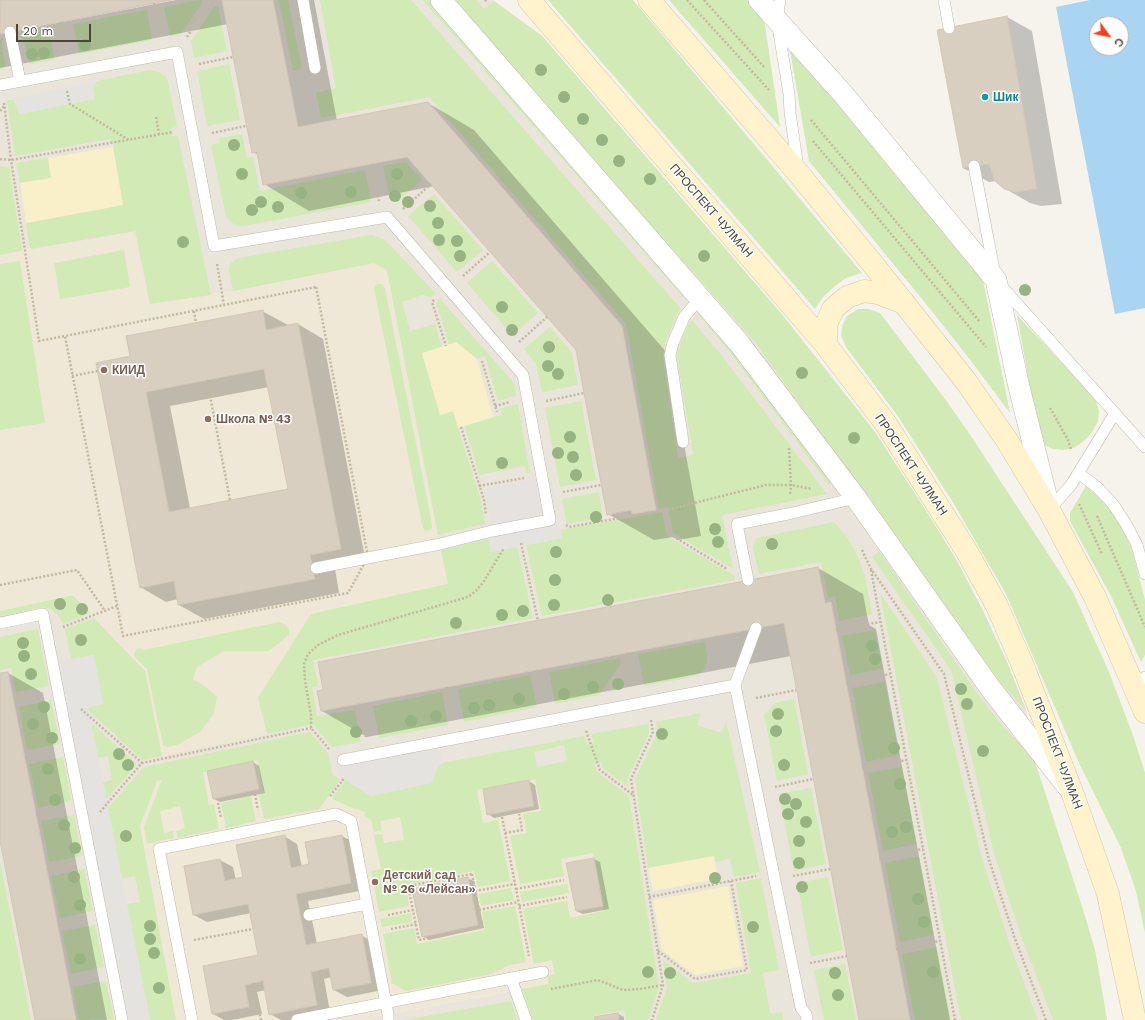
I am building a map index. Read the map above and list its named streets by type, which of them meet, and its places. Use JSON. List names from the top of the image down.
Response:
{
  "streets": {
    "main road": ["ПРОСПЕКТ ЧУЛМАН"]
  },
  "places": [
    "Шик",
    "КИИД",
    "Школа № 43",
    "Детский сад № 26 «Лейсан»"
  ],
  "scale_bar": "20 m",
  "north": "bottom right"
}
